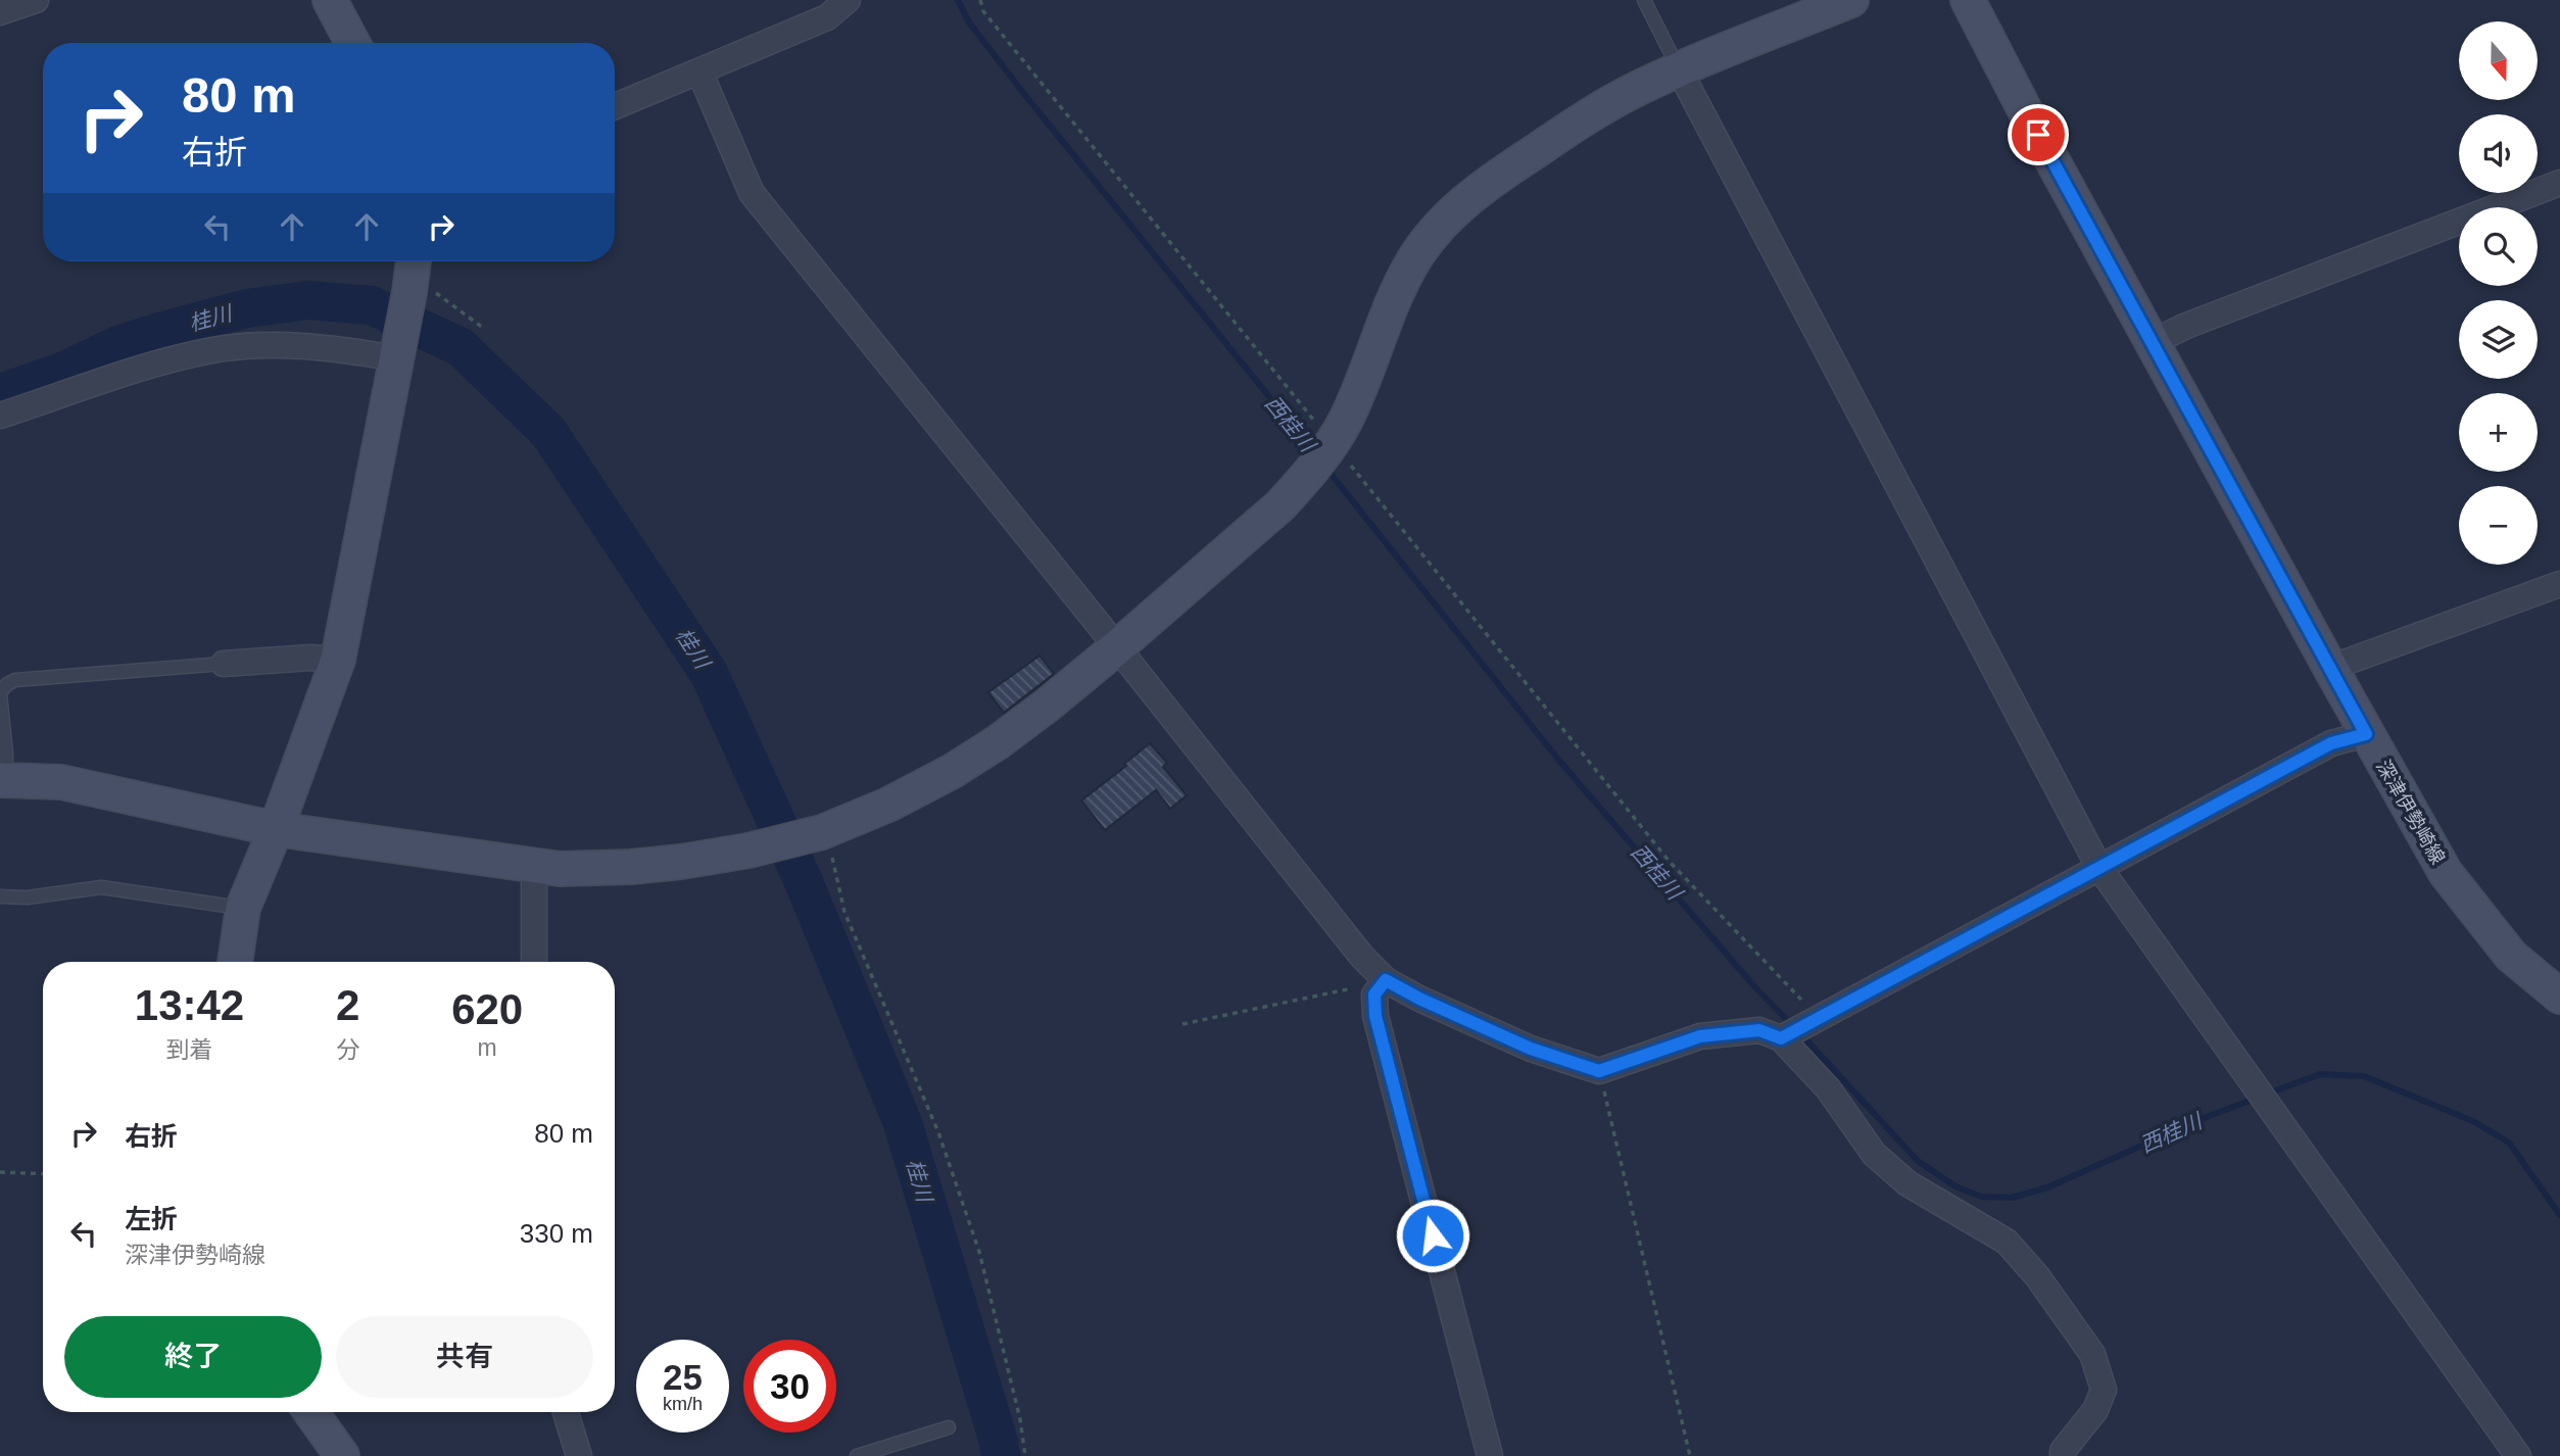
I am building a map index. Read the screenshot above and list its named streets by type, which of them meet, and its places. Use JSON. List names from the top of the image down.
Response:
{
  "streets": {
    "street": ["深津伊勢崎線"]
  },
  "water": ["桂川", "西桂川"],
  "north": "bottom",
  "page": {
    "map_buttons": ["+", "−"],
    "turn": ["80 m", "右折"],
    "eta": [
      "13:42",
      "到着",
      "2",
      "分",
      "620",
      "m"
    ],
    "list": [
      {
        "name": "右折",
        "value": "80 m"
      },
      {
        "name": "左折",
        "note": "深津伊勢崎線",
        "value": "330 m"
      }
    ],
    "buttons": ["終了", "共有"],
    "speed": "25 km/h",
    "limit": "30"
  }
}
